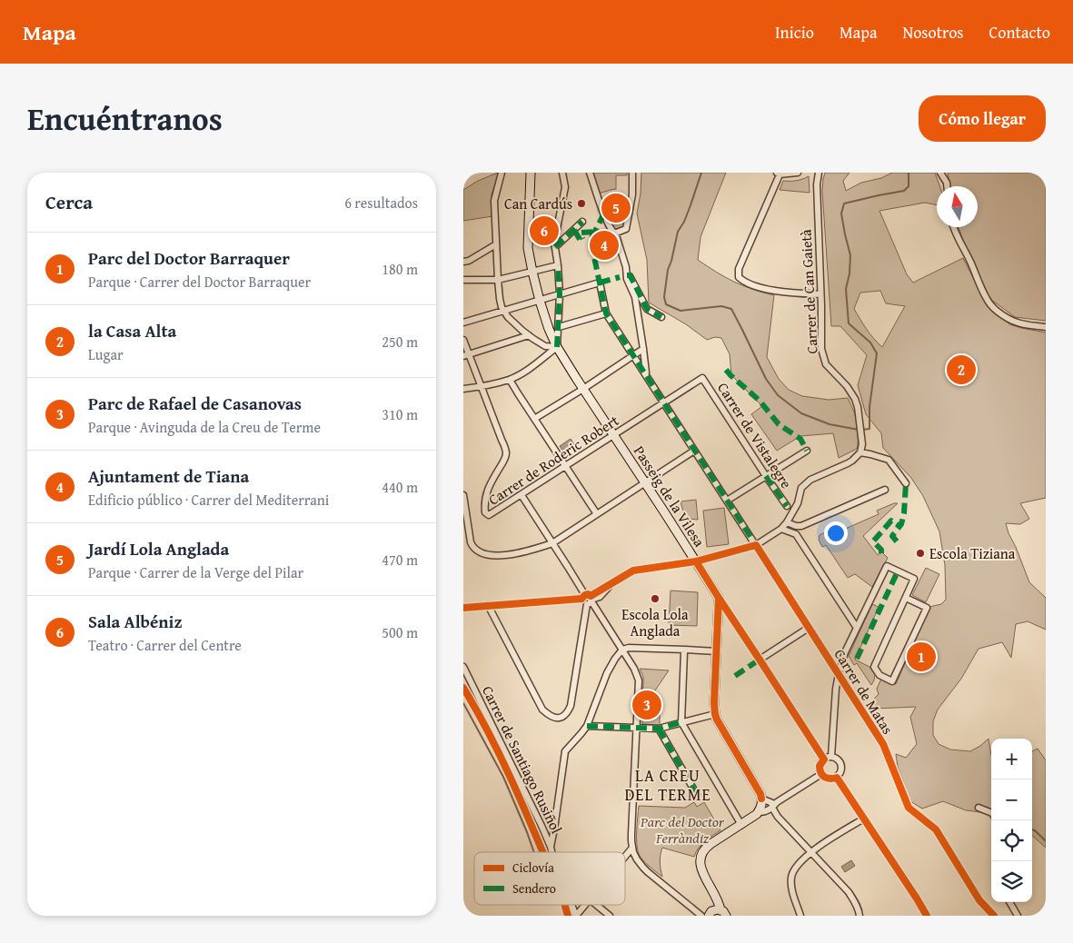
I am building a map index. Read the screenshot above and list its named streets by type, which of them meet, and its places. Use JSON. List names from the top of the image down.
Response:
{
  "streets": {
    "street": [
      "Carrer de Can Gaietà",
      "Carrer de Vistalegre",
      "Carrer de Roderic Robert",
      "Passeig de la Vilesa",
      "Carrer de Matas",
      "Carrer de Santiago Rusiñol"
    ]
  },
  "crossings": [
    ["Carrer de Vistalegre", "Carrer de Roderic Robert"],
    ["Carrer de Roderic Robert", "Passeig de la Vilesa"],
    ["Carrer de Roderic Robert", "Carrer de Matas"]
  ],
  "districts": ["LA CREU DEL TERME"],
  "parks": ["Parc del Doctor Ferràndiz"],
  "places": ["Can Cardús", "Escola Tiziana", "Escola Lola Anglada"],
  "legend": ["Ciclovía", "Sendero"],
  "north": "top",
  "page": {
    "header": "Mapa",
    "nav": [
      "Inicio",
      "Mapa",
      "Nosotros",
      "Contacto"
    ],
    "title": "Encuéntranos",
    "buttons": "Cómo llegar",
    "heading": ["Cerca", "6 resultados"],
    "pins": [
      "5",
      "6",
      "4",
      "2",
      "1",
      "3"
    ],
    "list": [
      {
        "mark": "1",
        "name": "Parc del Doctor Barraquer",
        "note": "Parque · Carrer del Doctor Barraquer",
        "value": "180 m"
      },
      {
        "mark": "2",
        "name": "la Casa Alta",
        "note": "Lugar",
        "value": "250 m"
      },
      {
        "mark": "3",
        "name": "Parc de Rafael de Casanovas",
        "note": "Parque · Avinguda de la Creu de Terme",
        "value": "310 m"
      },
      {
        "mark": "4",
        "name": "Ajuntament de Tiana",
        "note": "Edificio público · Carrer del Mediterrani",
        "value": "440 m"
      },
      {
        "mark": "5",
        "name": "Jardí Lola Anglada",
        "note": "Parque · Carrer de la Verge del Pilar",
        "value": "470 m"
      },
      {
        "mark": "6",
        "name": "Sala Albéniz",
        "note": "Teatro · Carrer del Centre",
        "value": "500 m"
      }
    ],
    "map_buttons": ["+", "−"]
  }
}
